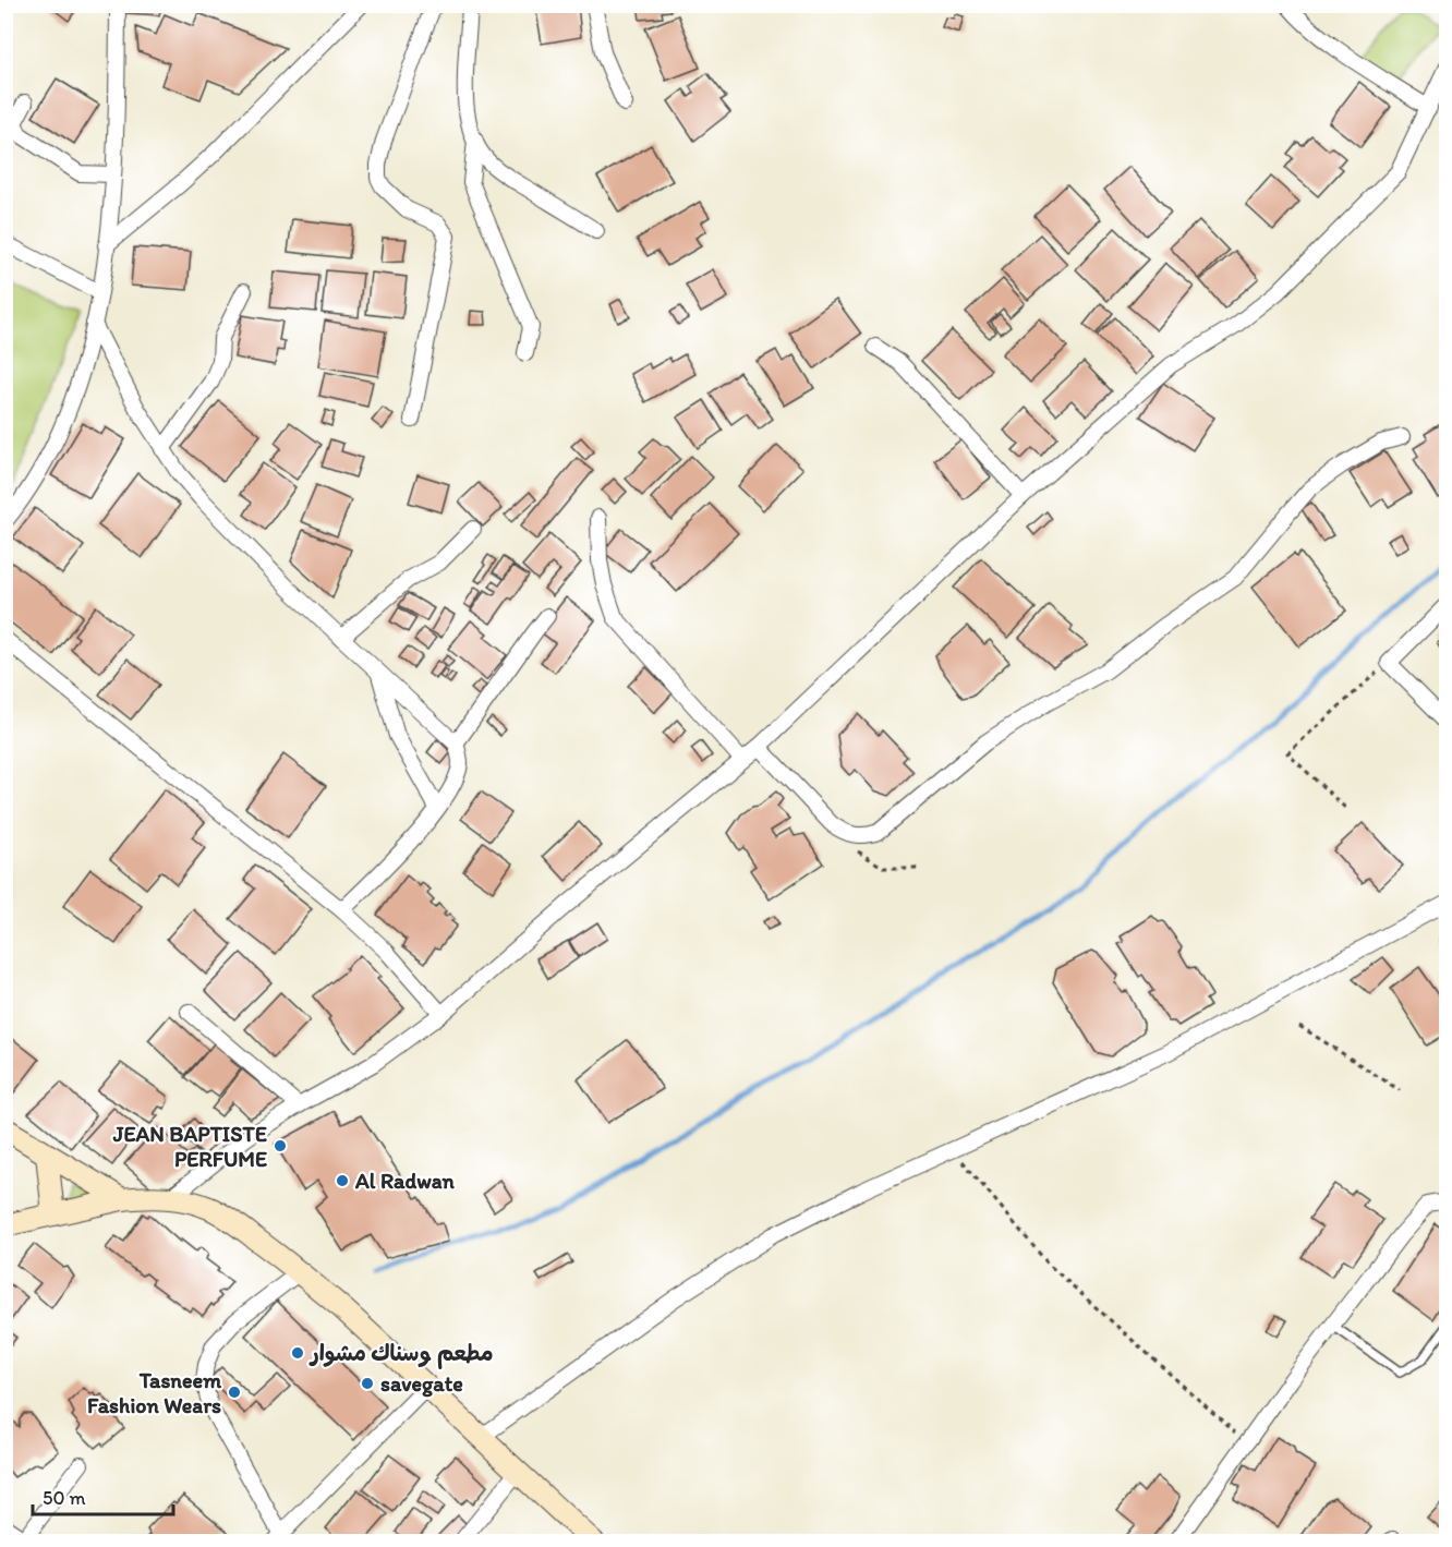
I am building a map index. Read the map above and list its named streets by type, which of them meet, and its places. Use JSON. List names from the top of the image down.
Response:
{
  "places": [
    "JEAN BAPTISTE PERFUME",
    "Al Radwan",
    "مطعم وسناك مشوار",
    "savegate",
    "Tasneem Fashion Wears"
  ],
  "scale_bar": "50 m"
}
